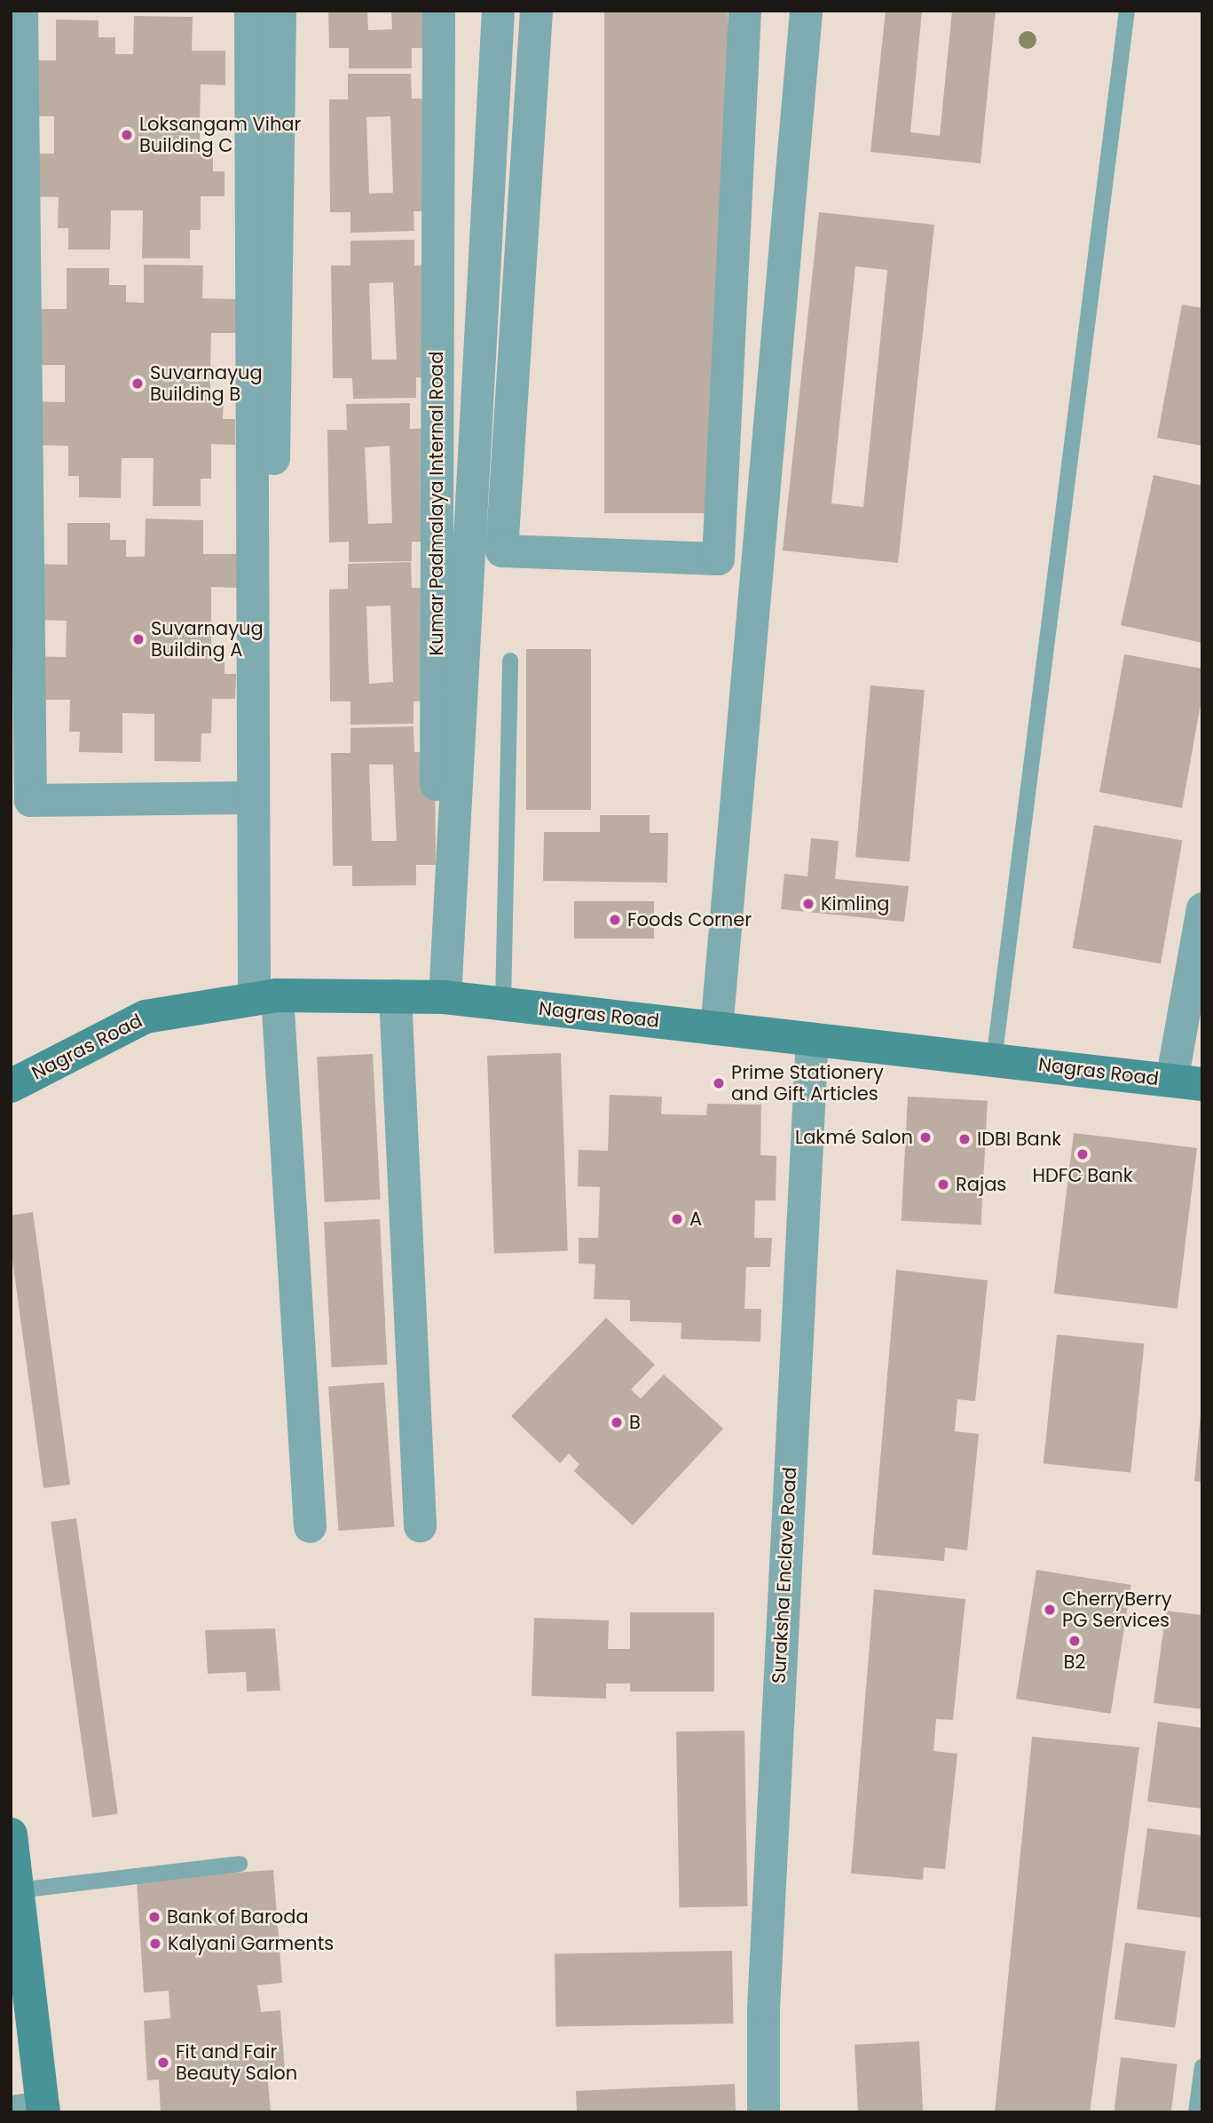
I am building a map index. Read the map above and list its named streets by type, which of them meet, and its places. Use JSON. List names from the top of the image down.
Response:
{
  "streets": {
    "main road": ["Nagras Road"],
    "street": ["Kumar Padmalaya Internal Road", "Suraksha Enclave Road"]
  },
  "crossings": [
    ["Kumar Padmalaya Internal Road", "Nagras Road"],
    ["Nagras Road", "Suraksha Enclave Road"]
  ],
  "places": [
    "Loksangam Vihar Building C",
    "Suvarnayug Building B",
    "Suvarnayug Building A",
    "Kimling",
    "Foods Corner",
    "Prime Stationery and Gift Articles",
    "Lakmé Salon",
    "IDBI Bank",
    "HDFC Bank",
    "Rajas",
    "A",
    "B",
    "CherryBerry PG Services",
    "B2",
    "Bank of Baroda",
    "Kalyani Garments",
    "Fit and Fair Beauty Salon"
  ]
}
